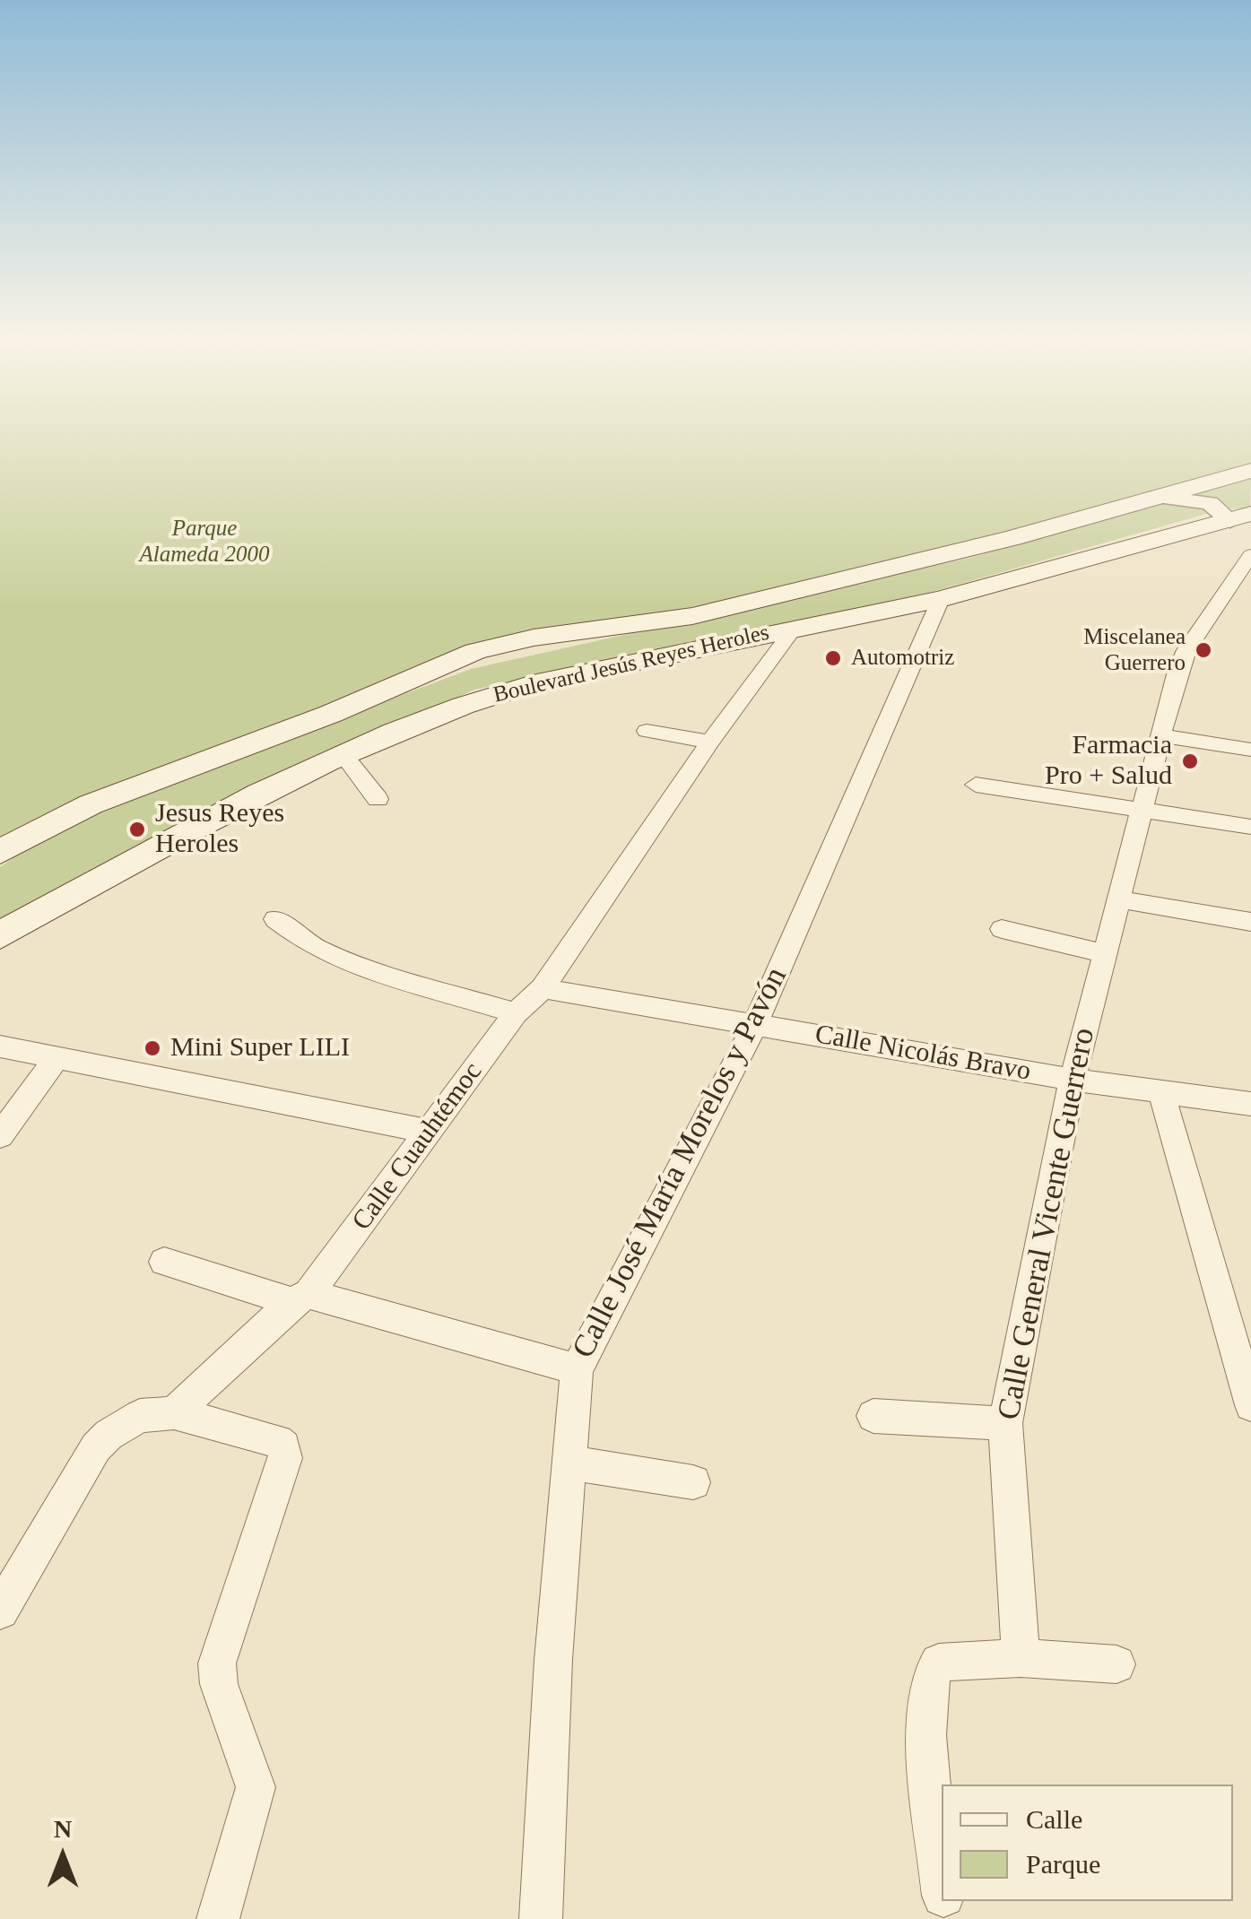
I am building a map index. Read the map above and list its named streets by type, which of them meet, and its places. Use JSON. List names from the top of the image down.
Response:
{
  "streets": {
    "main road": ["Boulevard Jesús Reyes Heroles"],
    "street": [
      "Calle Nicolás Bravo",
      "Calle Cuauhtémoc",
      "Calle José María Morelos y Pavón",
      "Calle General Vicente Guerrero"
    ]
  },
  "crossings": [
    ["Boulevard Jesús Reyes Heroles", "Calle Cuauhtémoc"],
    ["Boulevard Jesús Reyes Heroles", "Calle José María Morelos y Pavón"],
    ["Calle Nicolás Bravo", "Calle Cuauhtémoc"],
    ["Calle Nicolás Bravo", "Calle José María Morelos y Pavón"],
    ["Calle Nicolás Bravo", "Calle General Vicente Guerrero"]
  ],
  "parks": ["Parque Alameda 2000"],
  "places": [
    "Miscelanea Guerrero",
    "Automotriz",
    "Farmacia Pro + Salud",
    "Jesus Reyes Heroles",
    "Mini Super LILI"
  ],
  "legend": ["Calle", "Parque"],
  "north": "top"
}
